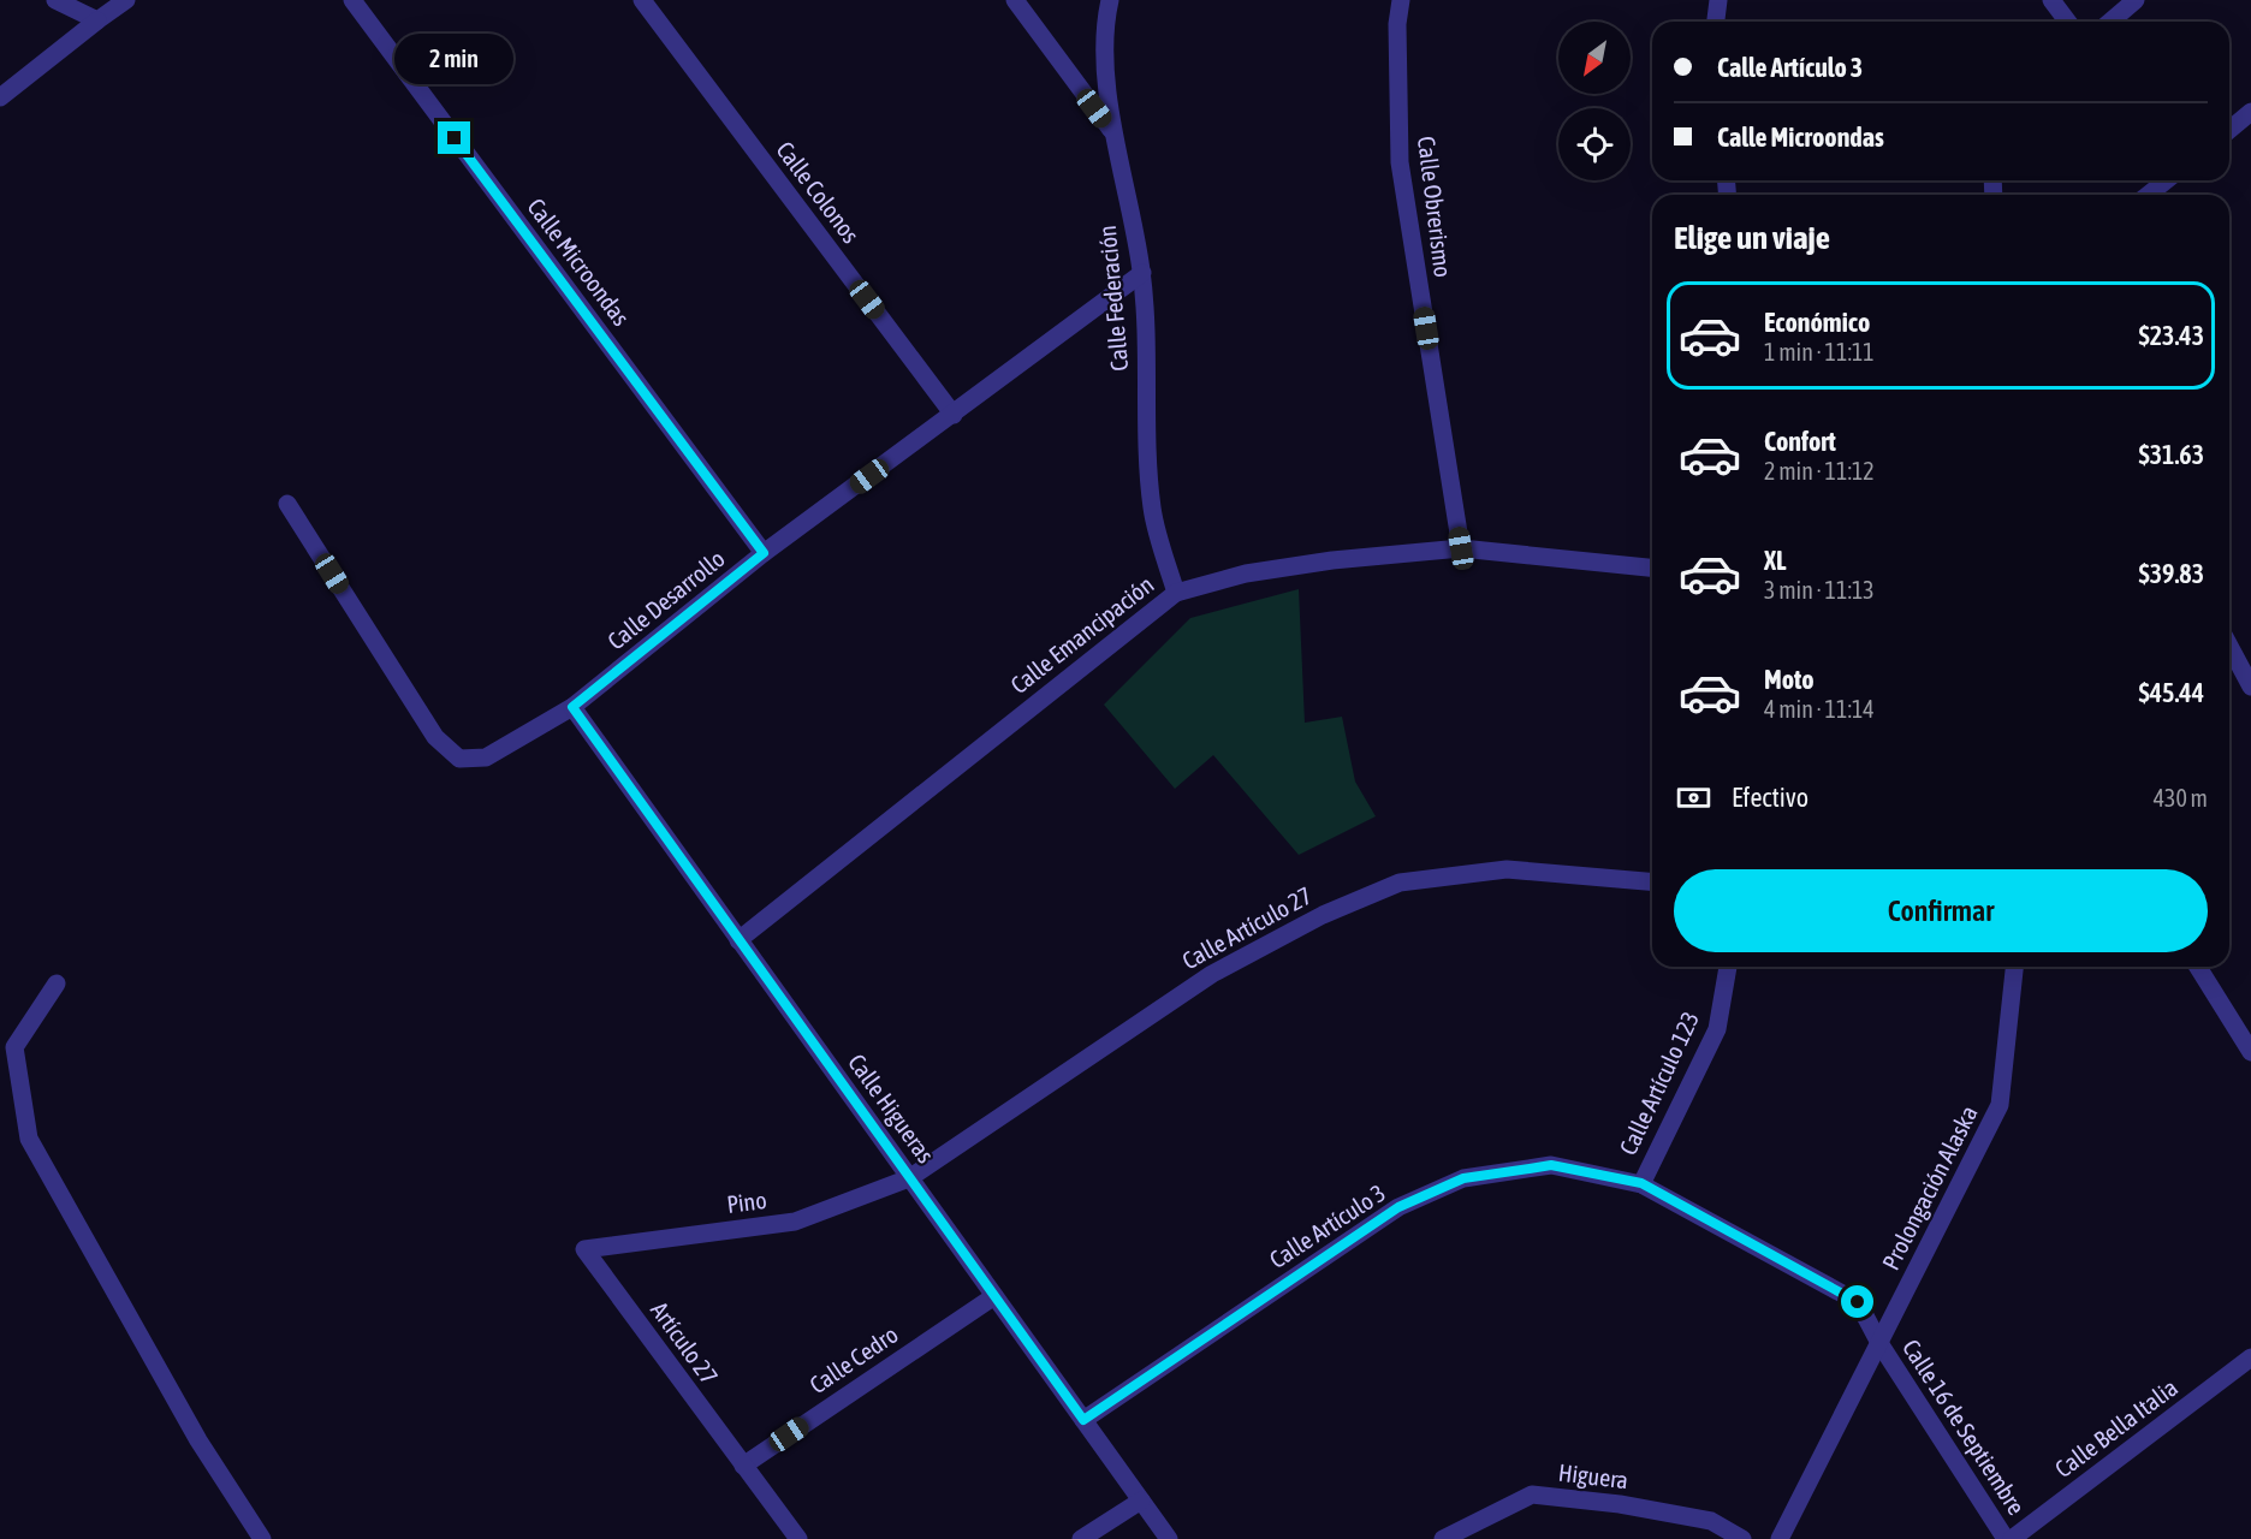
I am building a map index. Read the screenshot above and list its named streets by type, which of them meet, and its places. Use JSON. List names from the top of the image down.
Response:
{
  "streets": {
    "street": [
      "Calle Colonos",
      "Calle Obrerismo",
      "Calle Microondas",
      "Calle Federación",
      "Calle Desarrollo",
      "Calle Emancipación",
      "Calle Artículo 27",
      "Calle Artículo 123",
      "Calle Higueras",
      "Prolongación Alaska",
      "Pino",
      "Calle Artículo 3",
      "Artículo 27",
      "Calle Cedro",
      "Calle 16 de Septiembre",
      "Calle Bella Italia",
      "Higuera"
    ]
  },
  "crossings": [
    ["Calle Colonos", "Calle Desarrollo"],
    ["Calle Obrerismo", "Calle Emancipación"],
    ["Calle Microondas", "Calle Desarrollo"],
    ["Calle Federación", "Calle Desarrollo"],
    ["Calle Federación", "Calle Emancipación"],
    ["Calle Desarrollo", "Calle Higueras"],
    ["Calle Emancipación", "Calle Higueras"],
    ["Calle Artículo 27", "Calle Higueras"],
    ["Calle Artículo 27", "Pino"],
    ["Calle Artículo 123", "Calle Artículo 3"],
    ["Calle Higueras", "Pino"],
    ["Calle Higueras", "Calle Artículo 3"],
    ["Calle Higueras", "Calle Cedro"],
    ["Prolongación Alaska", "Calle Artículo 3"],
    ["Prolongación Alaska", "Calle 16 de Septiembre"],
    ["Pino", "Artículo 27"],
    ["Calle Artículo 3", "Calle 16 de Septiembre"],
    ["Artículo 27", "Calle Cedro"]
  ],
  "north": "bottom left",
  "page": {
    "banner": ["Calle Artículo 3", "Calle Microondas"],
    "bubble": "2 min",
    "heading": "Elige un viaje",
    "list": [
      {
        "name": "Económico",
        "note": "1 min · 11:11",
        "value": "$23.43"
      },
      {
        "name": "Confort",
        "note": "2 min · 11:12",
        "value": "$31.63"
      },
      {
        "name": "XL",
        "note": "3 min · 11:13",
        "value": "$39.83"
      },
      {
        "name": "Moto",
        "note": "4 min · 11:14",
        "value": "$45.44"
      }
    ],
    "pay": ["Efectivo", "430 m"],
    "buttons": "Confirmar"
  }
}
